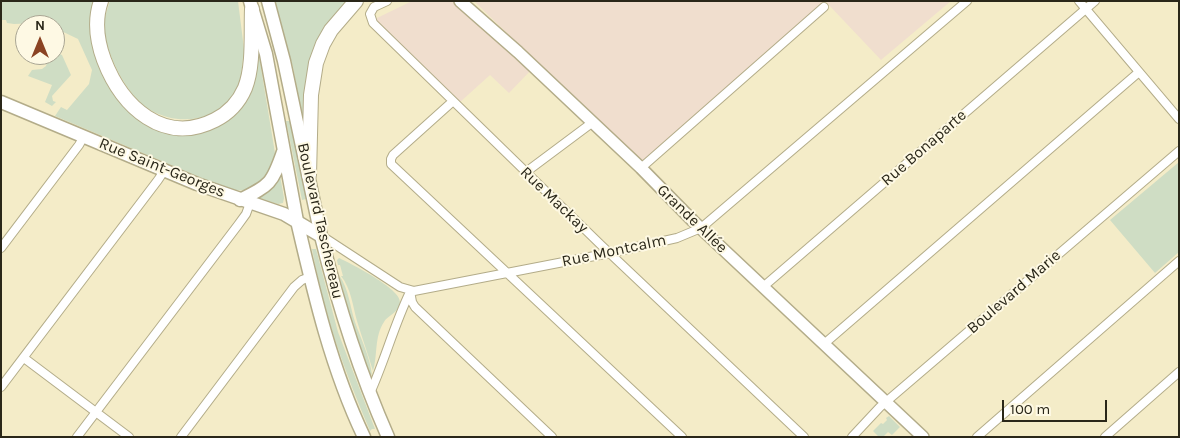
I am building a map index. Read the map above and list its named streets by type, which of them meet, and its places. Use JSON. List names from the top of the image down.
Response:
{
  "streets": {
    "main road": ["Rue Saint-Georges", "Grande Allée", "Boulevard Taschereau"],
    "street": [
      "Rue Bonaparte",
      "Rue Mackay",
      "Rue Montcalm",
      "Boulevard Marie"
    ]
  },
  "crossings": [
    ["Rue Bonaparte", "Grande Allée"],
    ["Rue Saint-Georges", "Boulevard Taschereau"],
    ["Rue Mackay", "Rue Montcalm"],
    ["Grande Allée", "Rue Montcalm"],
    ["Grande Allée", "Boulevard Marie"]
  ],
  "scale_bar": "100 m",
  "north": "top"
}
